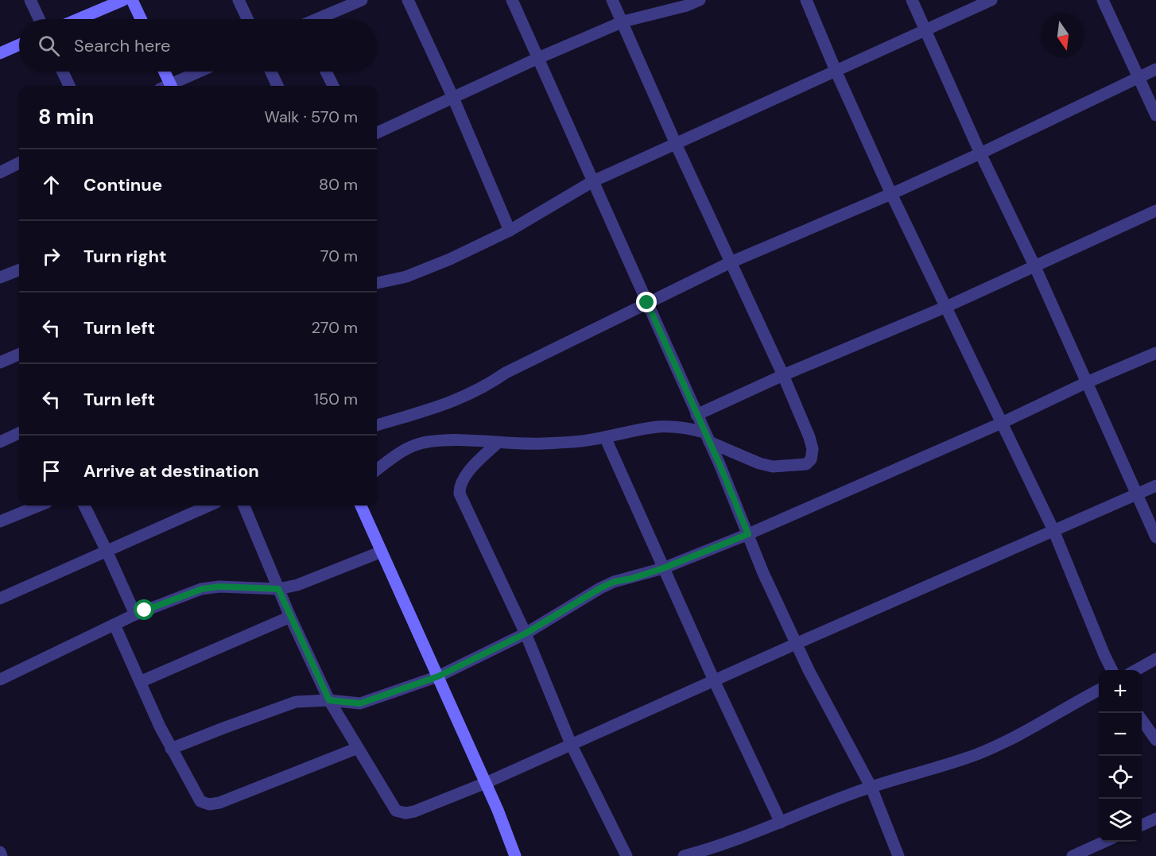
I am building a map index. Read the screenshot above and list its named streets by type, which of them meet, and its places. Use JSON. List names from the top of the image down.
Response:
{
  "north": "bottom",
  "page": {
    "search": "Search here",
    "heading": ["8 min", "Walk · 570 m"],
    "list": [
      ["Continue", "80 m"],
      ["Turn right", "70 m"],
      ["Turn left", "270 m"],
      ["Turn left", "150 m"],
      "Arrive at destination"
    ],
    "map_buttons": ["+", "−"]
  }
}
